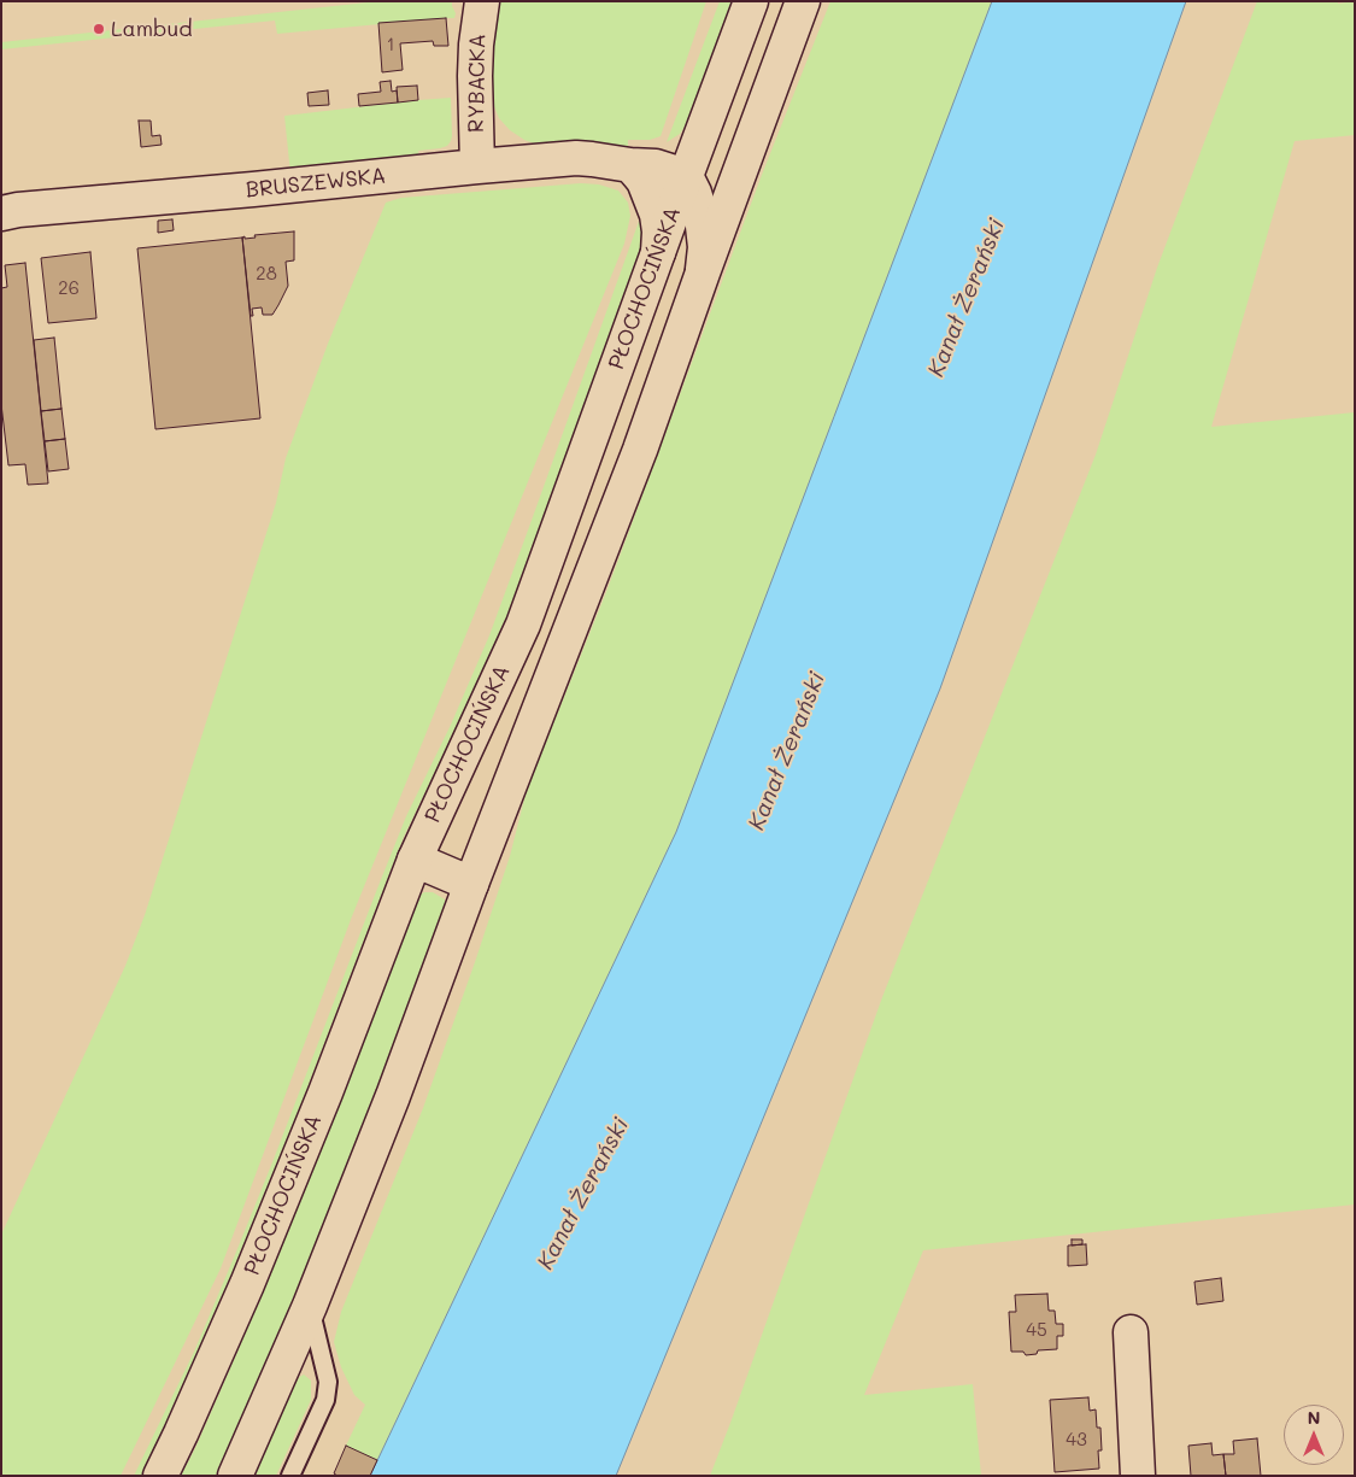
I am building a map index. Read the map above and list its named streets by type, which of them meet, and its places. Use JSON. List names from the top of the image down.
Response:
{
  "streets": {
    "main road": ["RYBACKA", "BRUSZEWSKA", "PŁOCHOCIŃSKA"]
  },
  "crossings": [
    ["RYBACKA", "BRUSZEWSKA"],
    ["BRUSZEWSKA", "PŁOCHOCIŃSKA"]
  ],
  "water": ["Kanał Żerański"],
  "places": ["Lambud"],
  "house_numbers": [
    "1",
    "28",
    "26",
    "45",
    "43"
  ],
  "north": "top"
}
